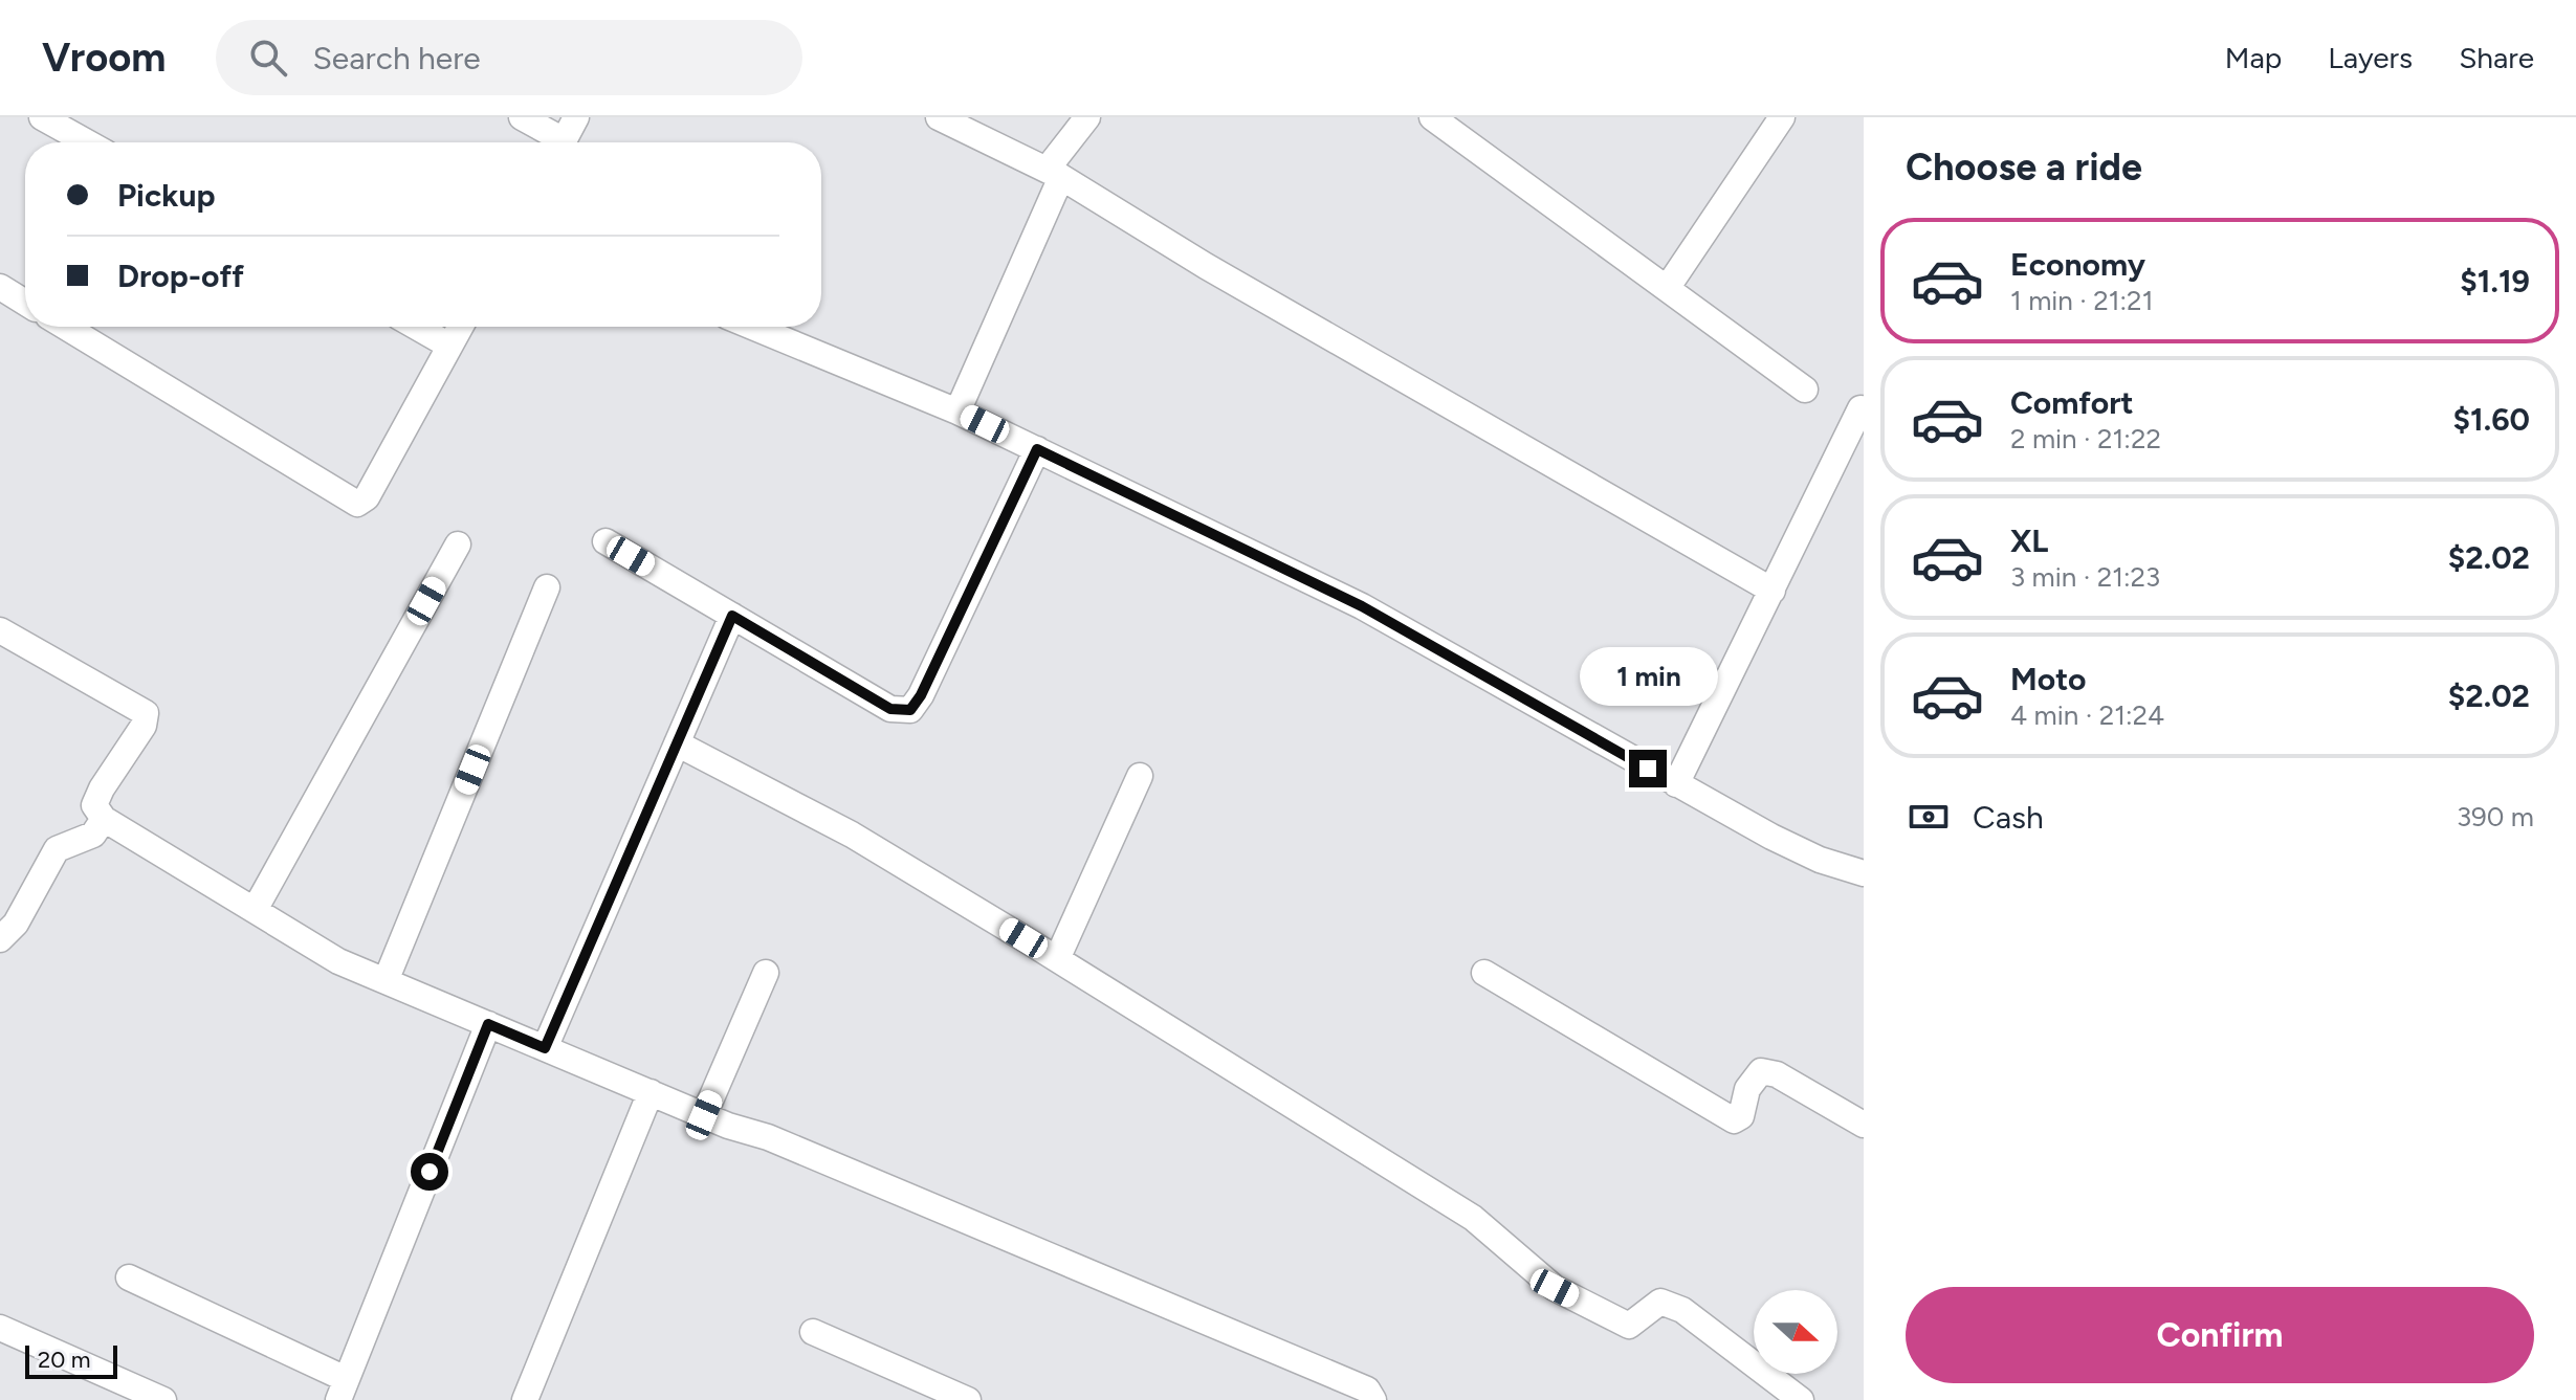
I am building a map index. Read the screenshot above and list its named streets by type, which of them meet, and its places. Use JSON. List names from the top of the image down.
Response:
{
  "scale_bar": "20 m",
  "north": "right",
  "page": {
    "header": "Vroom",
    "search": "Search here",
    "nav": ["Map", "Layers", "Share"],
    "heading": "Choose a ride",
    "banner": ["Pickup", "Drop-off"],
    "list": [
      {
        "name": "Economy",
        "note": "1 min · 21:21",
        "value": "$1.19"
      },
      {
        "name": "Comfort",
        "note": "2 min · 21:22",
        "value": "$1.60"
      },
      {
        "name": "XL",
        "note": "3 min · 21:23",
        "value": "$2.02"
      },
      {
        "name": "Moto",
        "note": "4 min · 21:24",
        "value": "$2.02"
      }
    ],
    "bubble": "1 min",
    "pay": ["Cash", "390 m"],
    "buttons": "Confirm",
    "scale": "20 m"
  }
}
